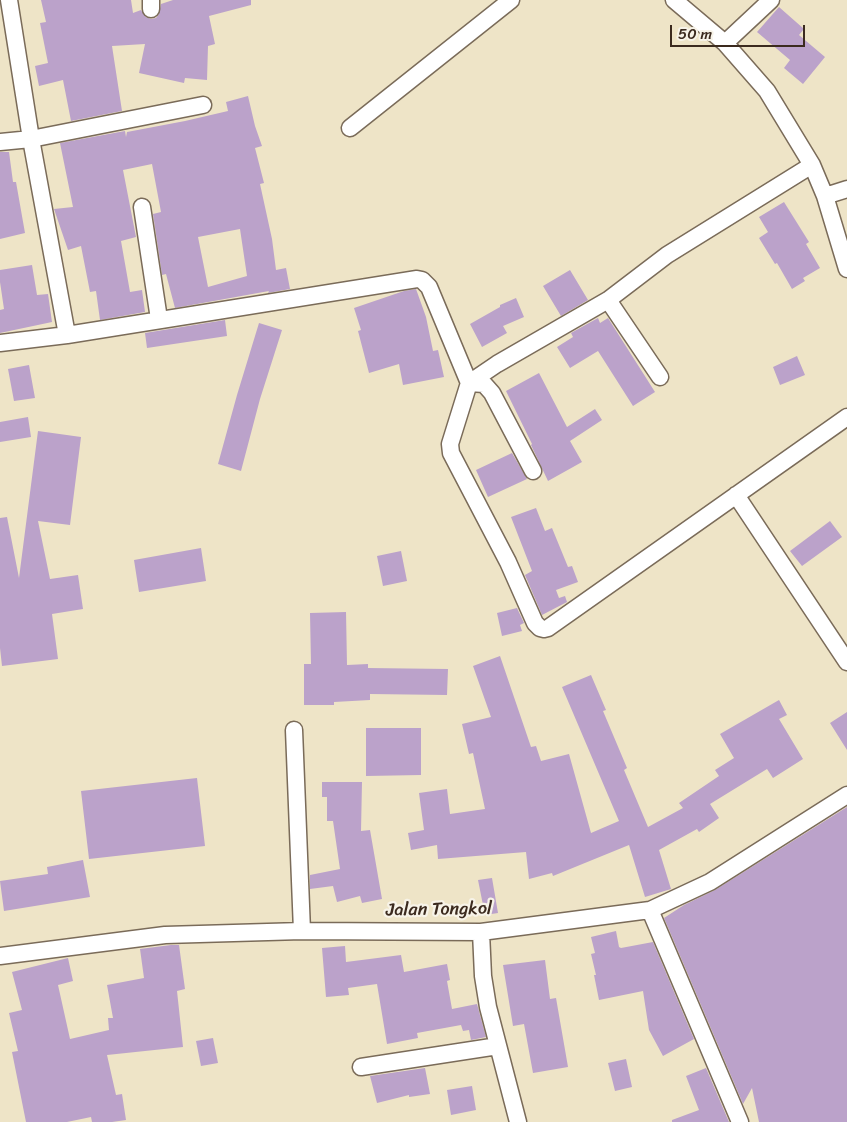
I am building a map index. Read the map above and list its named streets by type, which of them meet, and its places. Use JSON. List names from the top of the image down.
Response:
{
  "streets": {
    "street": ["Jalan Tongkol"]
  },
  "scale_bar": "50 m"
}
